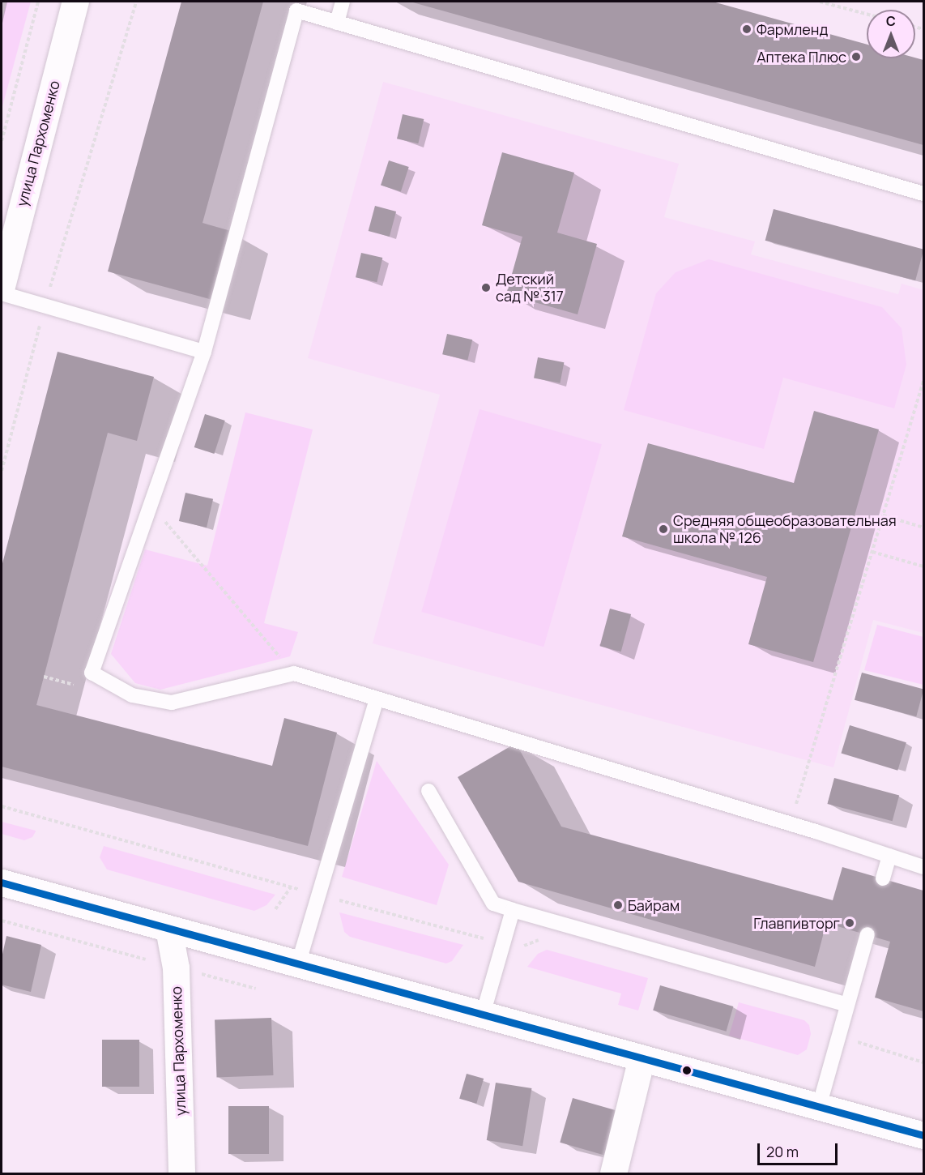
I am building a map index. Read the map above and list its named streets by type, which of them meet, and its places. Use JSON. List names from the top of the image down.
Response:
{
  "streets": {
    "street": ["улица Пархоменко"]
  },
  "places": [
    "Фармленд",
    "Аптека Плюс",
    "Детский сад № 317",
    "Средняя общеобразовательная школа № 126",
    "Байрам",
    "Главпивторг"
  ],
  "scale_bar": "20 m",
  "north": "top"
}
